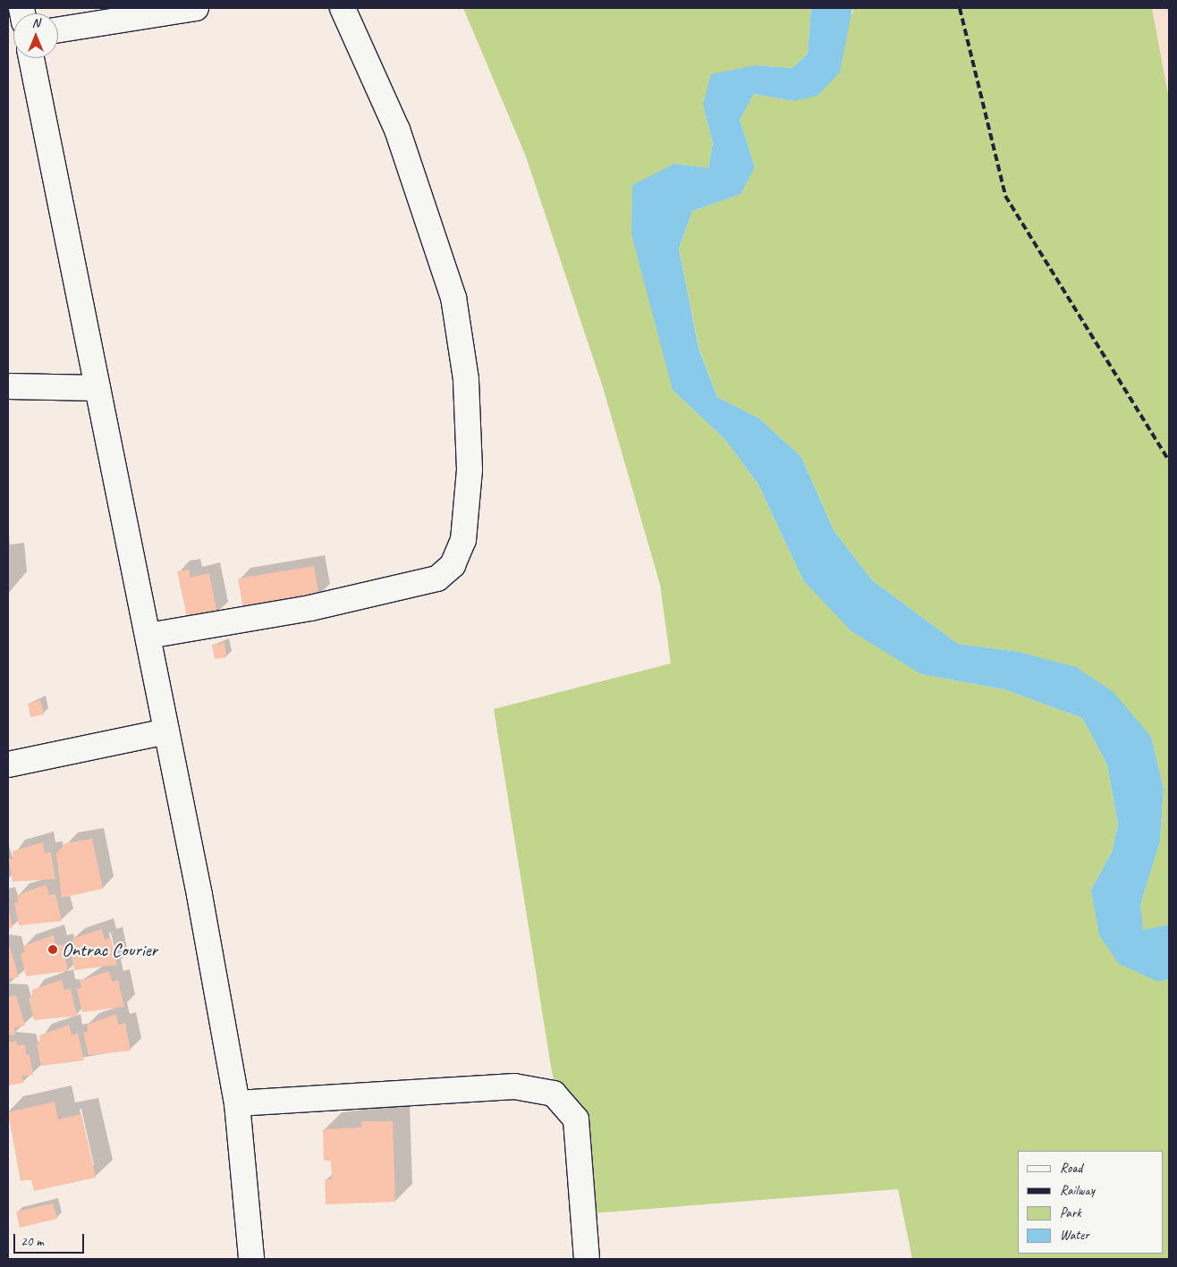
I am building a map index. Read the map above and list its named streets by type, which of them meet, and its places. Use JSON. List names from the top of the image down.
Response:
{
  "places": ["Ontrac Courier"],
  "legend": [
    "Road",
    "Railway",
    "Park",
    "Water"
  ],
  "scale_bar": "20 m",
  "north": "top"
}
